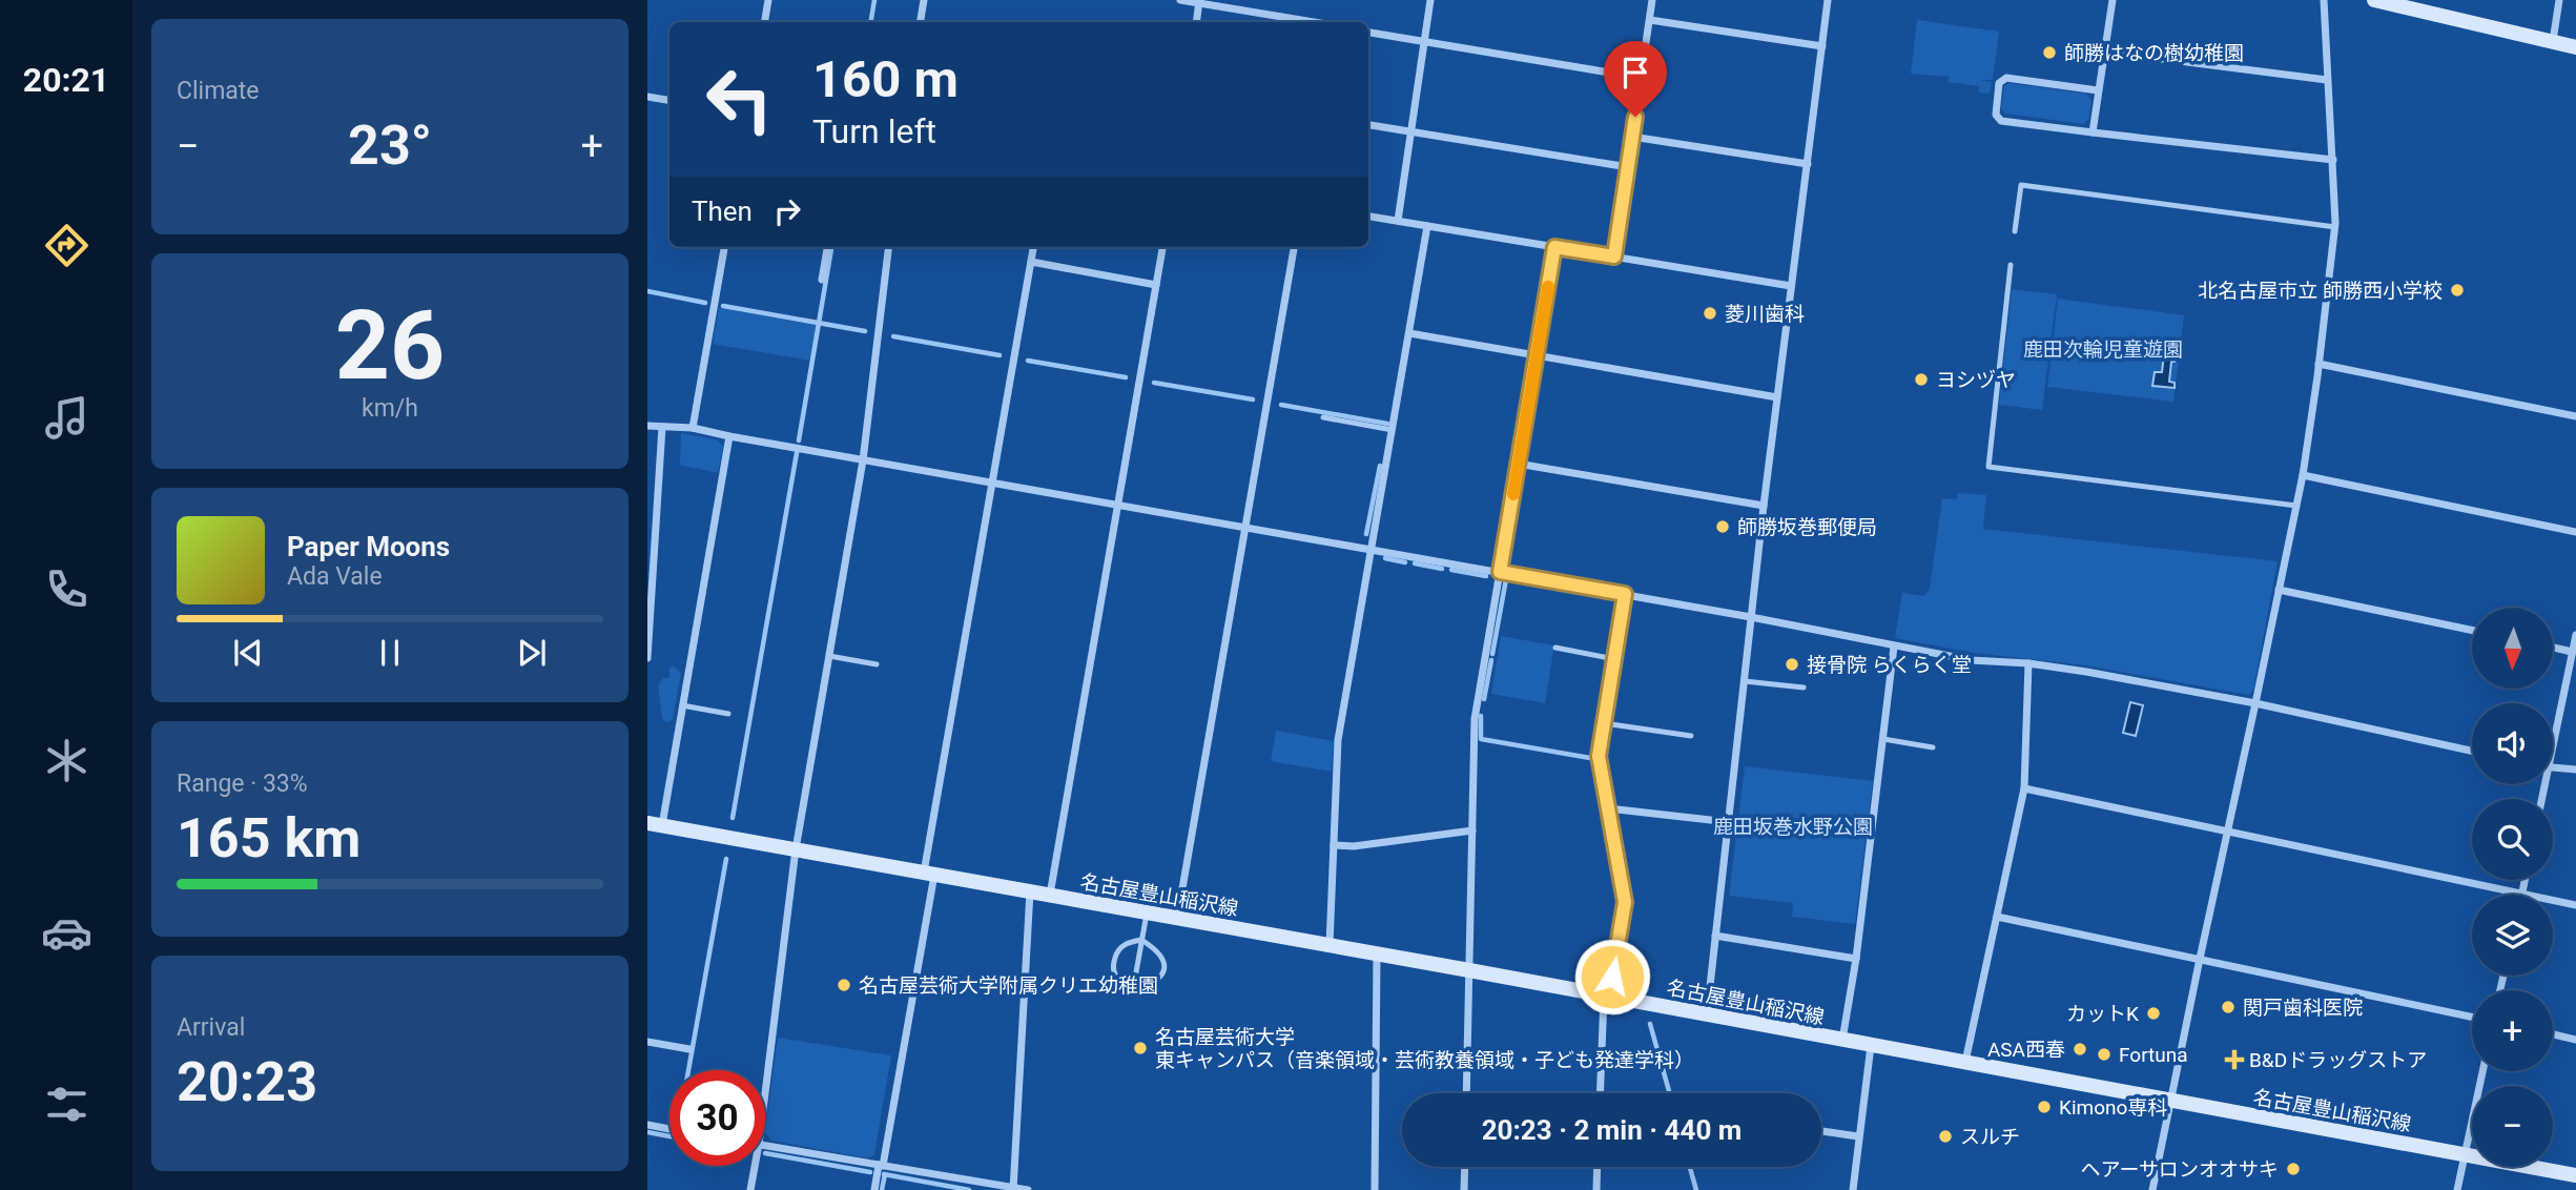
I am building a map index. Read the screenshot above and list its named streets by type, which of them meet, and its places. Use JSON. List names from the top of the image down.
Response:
{
  "streets": {
    "main road": ["名古屋豊山稲沢線"]
  },
  "parks": ["鹿田次輪児童遊園", "鹿田坂巻水野公園"],
  "places": {
    "other": [
      "師勝はなの樹幼稚園",
      "北名古屋市立 師勝西小学校",
      "菱川歯科",
      "ヨシヅヤ",
      "師勝坂巻郵便局",
      "接骨院 らくらく堂",
      "名古屋芸術大学附属クリエ幼稚園",
      "関戸歯科医院",
      "カットK",
      "名古屋芸術大学 東キャンパス（音楽領域・芸術教養領域・子ども発達学科）",
      "ASA西春",
      "Fortuna",
      "Kimono専科",
      "スルチ",
      "ヘアーサロンオオサキ"
    ],
    "health": ["B&Dドラッグストア"]
  },
  "north": "bottom",
  "page": {
    "tabs": "20:21",
    "tile": [
      "Climate",
      ["26", "km/h"],
      ["Range · 33%", "165 km"],
      ["Arrival", "20:23"]
    ],
    "turn": ["160 m", "Turn left"],
    "heat": ["−", "23°", "+"],
    "then": "Then",
    "song": ["Paper Moons", "Ada Vale"],
    "map_buttons": ["+", "−"],
    "limit": "30",
    "trip": "20:23 · 2 min · 440 m"
  }
}
